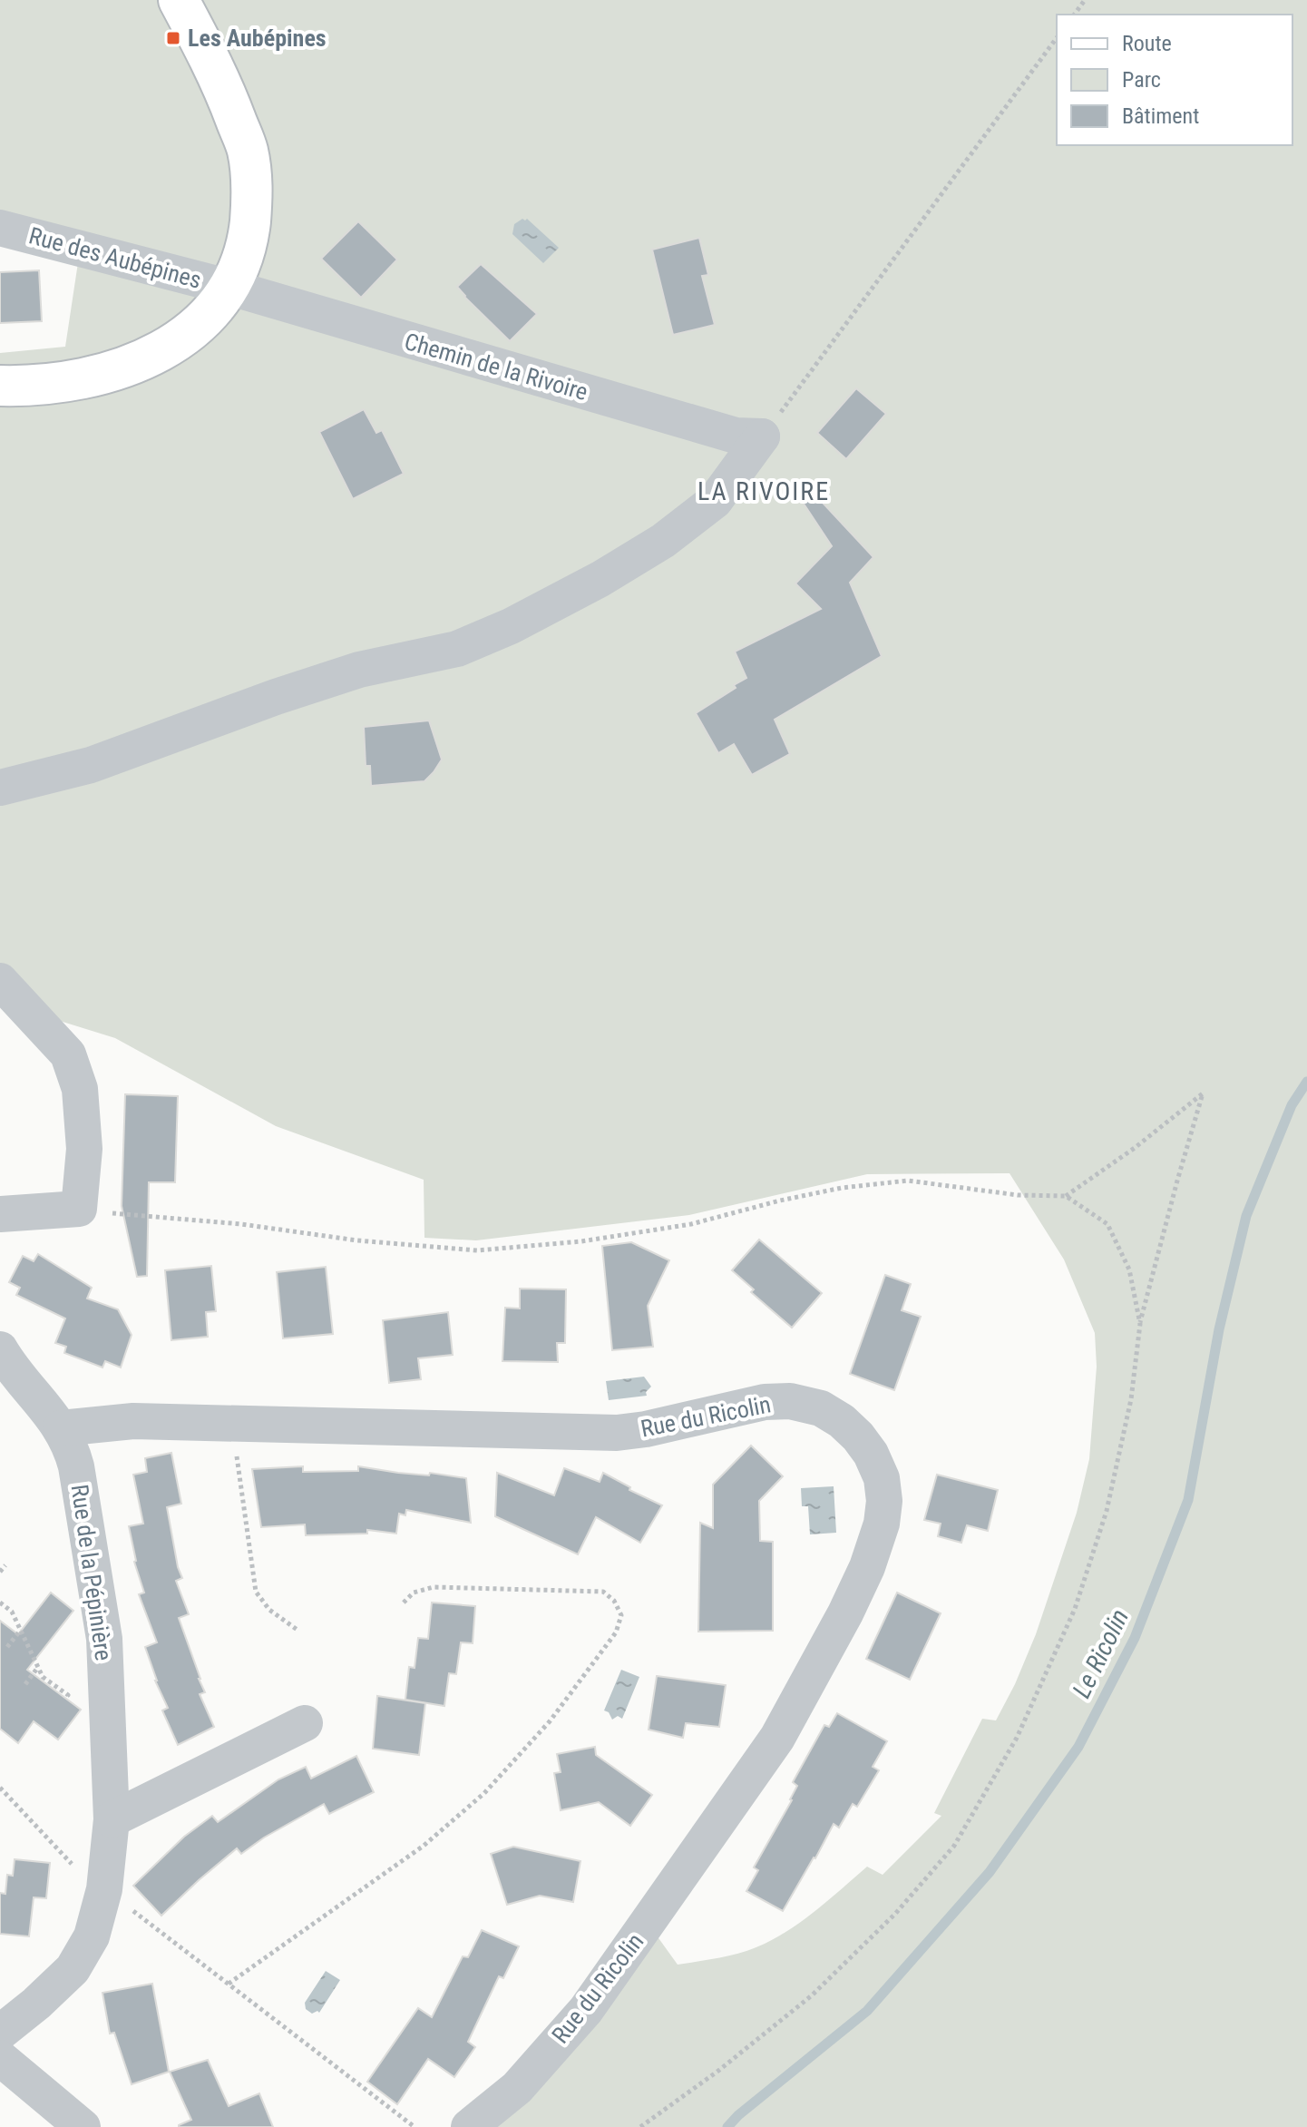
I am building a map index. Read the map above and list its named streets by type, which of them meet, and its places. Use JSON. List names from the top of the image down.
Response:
{
  "streets": {
    "street": [
      "Rue des Aubépines",
      "Chemin de la Rivoire",
      "Rue du Ricolin",
      "Rue de la Pépinière"
    ]
  },
  "crossings": [
    ["Rue des Aubépines", "Chemin de la Rivoire"],
    ["Rue du Ricolin", "Rue de la Pépinière"]
  ],
  "districts": ["LA RIVOIRE"],
  "water": ["Le Ricolin"],
  "places": {
    "transit": ["Les Aubépines"]
  },
  "legend": ["Route", "Parc", "Bâtiment"]
}
